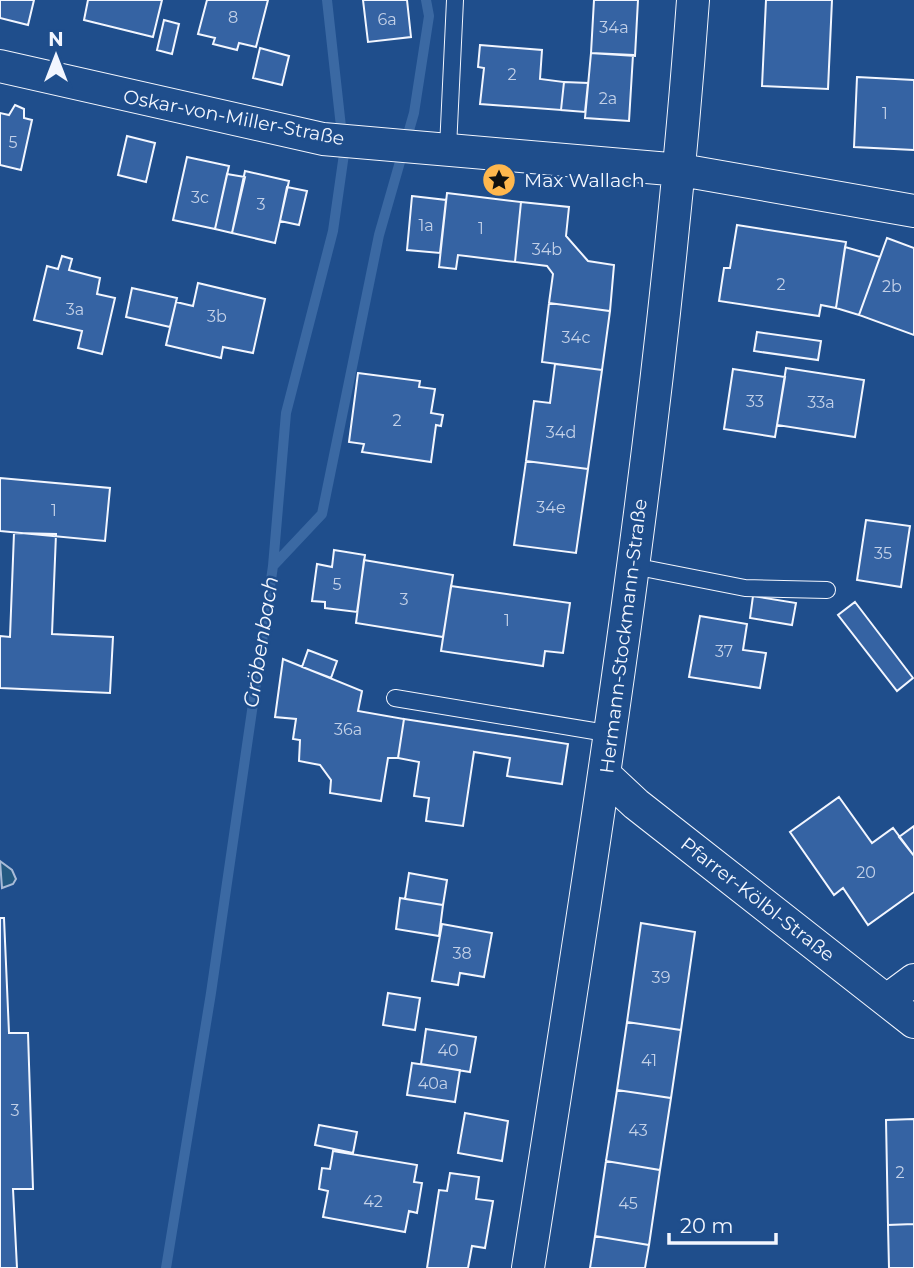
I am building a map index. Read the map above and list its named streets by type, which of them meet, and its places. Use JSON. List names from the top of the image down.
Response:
{
  "streets": {
    "street": ["Oskar-von-Miller-Straße", "Hermann-Stockmann-Straße", "Pfarrer-Kölbl-Straße"]
  },
  "crossings": [
    ["Oskar-von-Miller-Straße", "Hermann-Stockmann-Straße"],
    ["Hermann-Stockmann-Straße", "Pfarrer-Kölbl-Straße"]
  ],
  "water": ["Gröbenbach"],
  "places": {
    "place": ["Max Wallach"]
  },
  "house_numbers": [
    "8",
    "6a",
    "34a",
    "2",
    "2a",
    "1",
    "5",
    "3c",
    "3",
    "1a",
    "1",
    "34b",
    "2",
    "2b",
    "3a",
    "3b",
    "34c",
    "33",
    "33a",
    "2",
    "34d",
    "34e",
    "1",
    "35",
    "5",
    "3",
    "1",
    "37",
    "36a",
    "20",
    "38",
    "39",
    "40",
    "41",
    "40a",
    "3",
    "43",
    "2",
    "42",
    "45"
  ],
  "scale_bar": "20 m",
  "north": "top"
}
